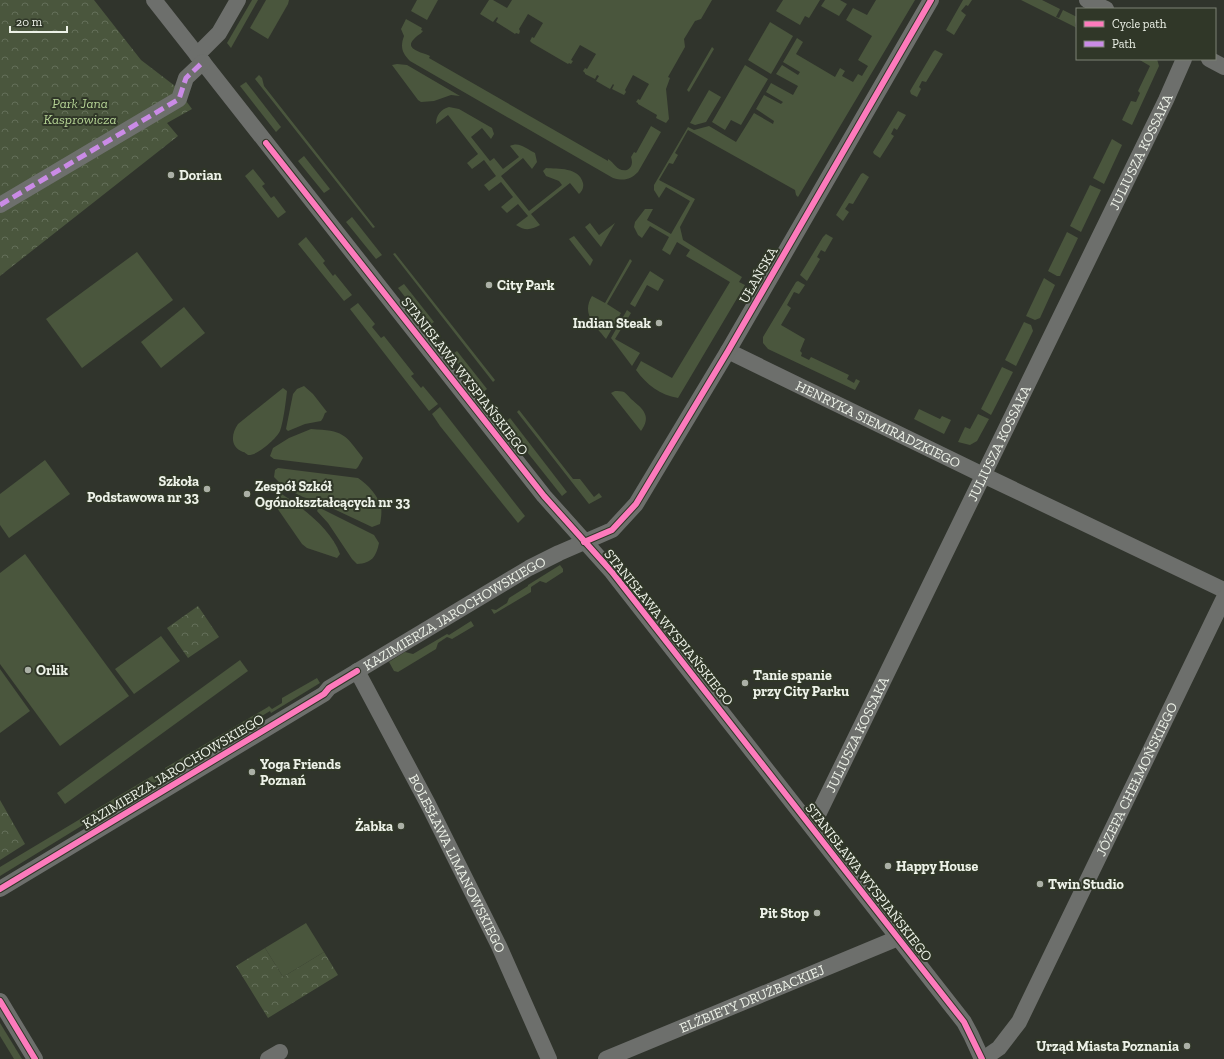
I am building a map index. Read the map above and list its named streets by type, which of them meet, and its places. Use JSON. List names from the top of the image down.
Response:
{
  "streets": {
    "street": [
      "JULIUSZA KOSSAKA",
      "UŁAŃSKA",
      "STANISŁAWA WYSPIAŃSKIEGO",
      "HENRYKA SIEMIRADZKIEGO",
      "KAZIMIERZA JAROCHOWSKIEGO",
      "JÓZEFA CHEŁMOŃSKIEGO",
      "BOLESŁAWA LIMANOWSKIEGO",
      "ELŻBIETY DRUŻBACKIEJ"
    ]
  },
  "crossings": [
    ["JULIUSZA KOSSAKA", "STANISŁAWA WYSPIAŃSKIEGO"],
    ["JULIUSZA KOSSAKA", "HENRYKA SIEMIRADZKIEGO"],
    ["UŁAŃSKA", "STANISŁAWA WYSPIAŃSKIEGO"],
    ["UŁAŃSKA", "HENRYKA SIEMIRADZKIEGO"],
    ["UŁAŃSKA", "KAZIMIERZA JAROCHOWSKIEGO"],
    ["STANISŁAWA WYSPIAŃSKIEGO", "KAZIMIERZA JAROCHOWSKIEGO"],
    ["STANISŁAWA WYSPIAŃSKIEGO", "JÓZEFA CHEŁMOŃSKIEGO"],
    ["STANISŁAWA WYSPIAŃSKIEGO", "ELŻBIETY DRUŻBACKIEJ"],
    ["KAZIMIERZA JAROCHOWSKIEGO", "BOLESŁAWA LIMANOWSKIEGO"]
  ],
  "parks": ["Park Jana Kasprowicza"],
  "places": [
    "Dorian",
    "City Park",
    "Indian Steak",
    "Szkoła Podstawowa nr 33",
    "Zespół Szkół Ogónokształcących nr 33",
    "Orlik",
    "Tanie spanie przy City Parku",
    "Yoga Friends Poznań",
    "Żabka",
    "Happy House",
    "Twin Studio",
    "Pit Stop",
    "Urząd Miasta Poznania"
  ],
  "legend": ["Cycle path", "Path"],
  "scale_bar": "20 m"
}
